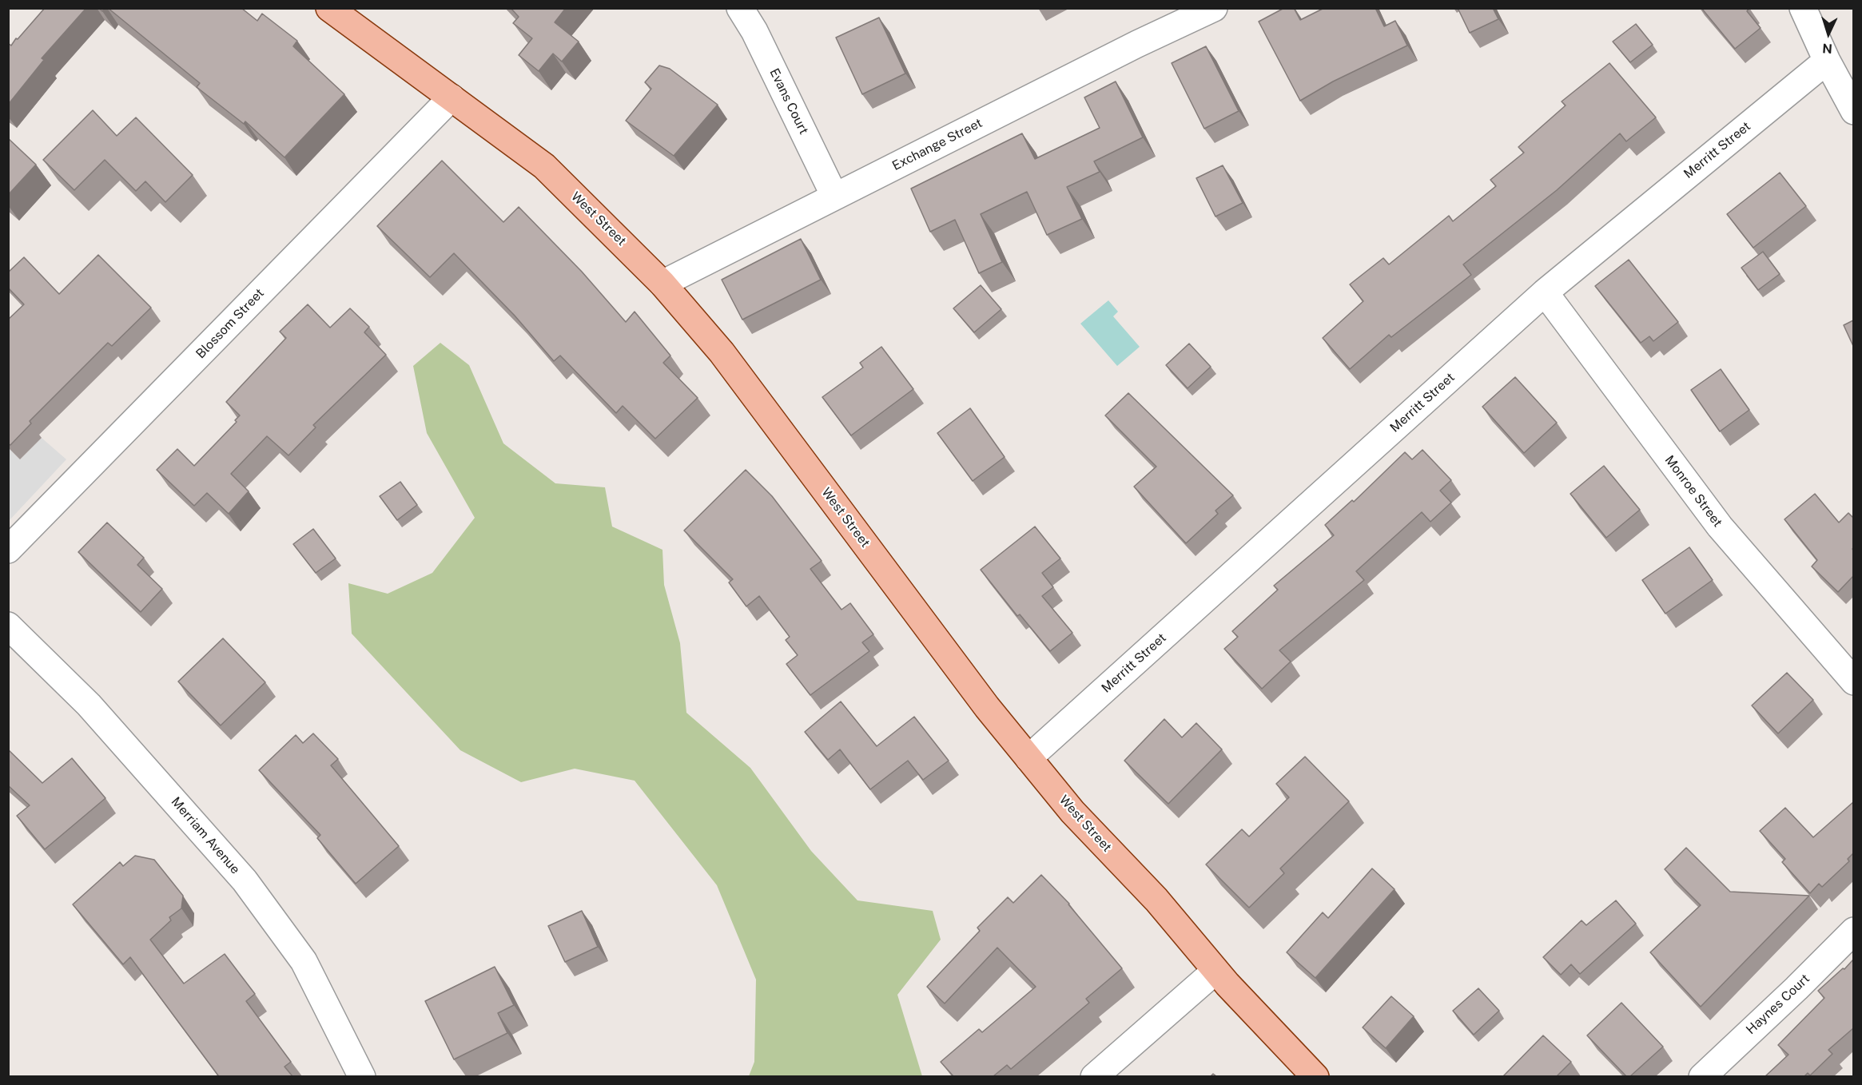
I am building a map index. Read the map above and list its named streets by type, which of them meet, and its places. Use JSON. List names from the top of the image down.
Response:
{
  "streets": {
    "main road": ["West Street"],
    "street": [
      "Evans Court",
      "Exchange Street",
      "Merritt Street",
      "Blossom Street",
      "Monroe Street",
      "Merriam Avenue",
      "Haynes Court"
    ]
  },
  "crossings": [
    ["Evans Court", "Exchange Street"],
    ["Exchange Street", "West Street"],
    ["Merritt Street", "West Street"],
    ["Merritt Street", "Monroe Street"],
    ["West Street", "Blossom Street"]
  ],
  "north": "bottom"
}
